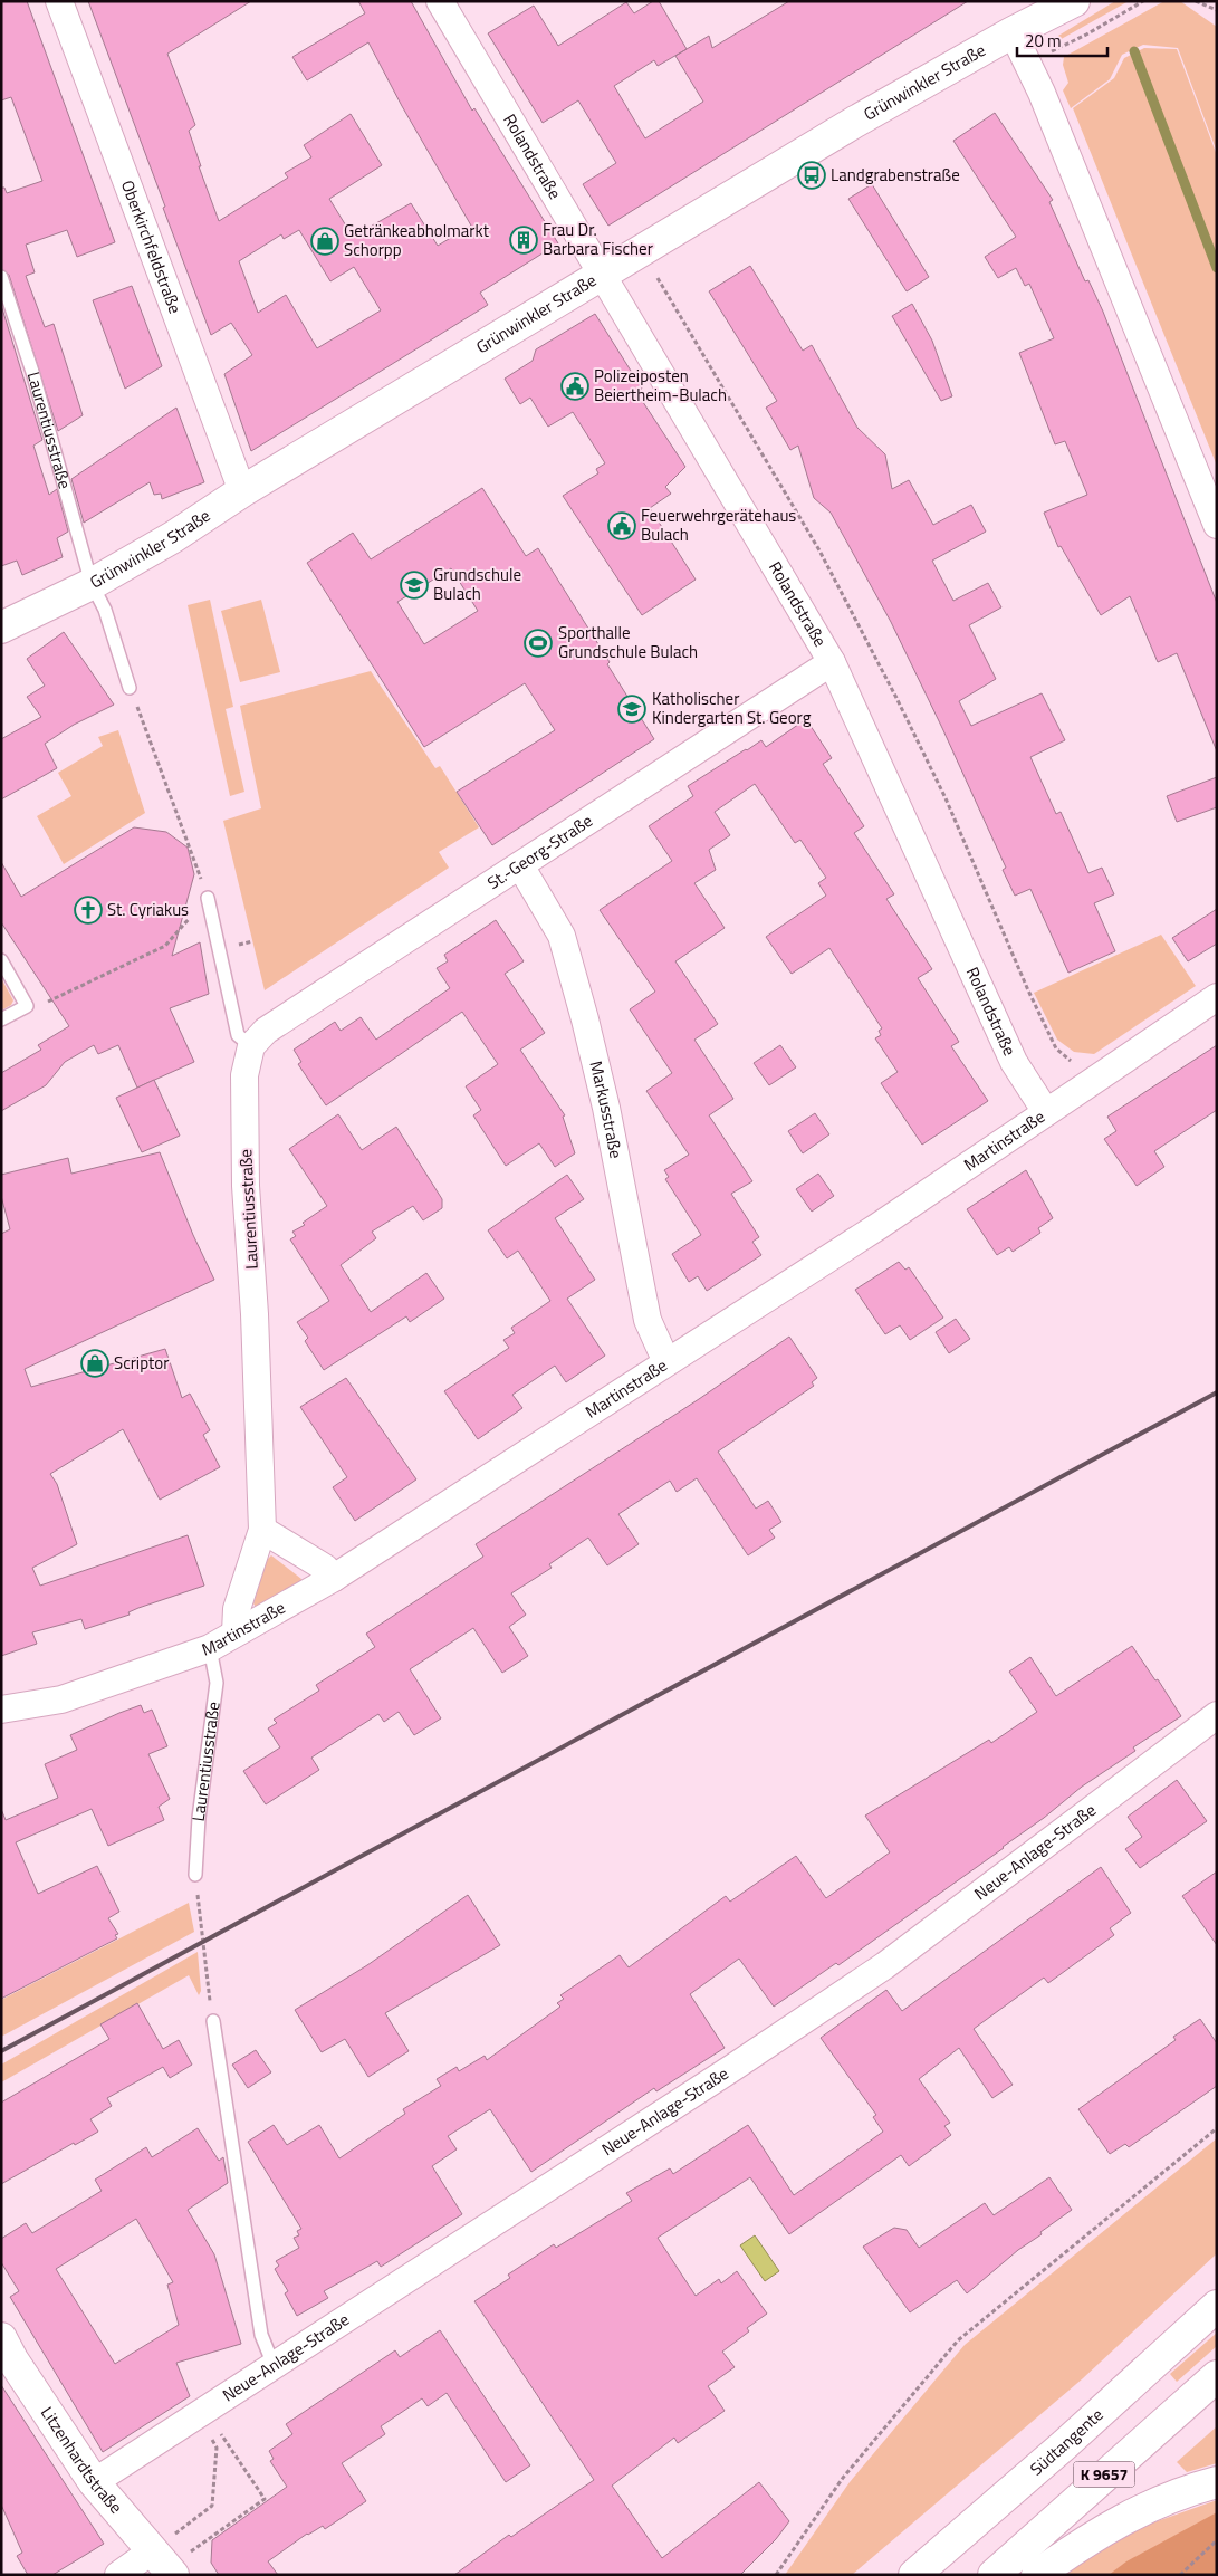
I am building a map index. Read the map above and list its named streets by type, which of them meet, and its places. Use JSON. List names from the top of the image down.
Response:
{
  "streets": {
    "main road": [
      "Grünwinkler Straße",
      "Südtangente",
      "Litzenhardtstraße",
      "K 9657"
    ],
    "street": [
      "Rolandstraße",
      "Oberkirchfeldstraße",
      "Laurentiusstraße",
      "St.-Georg-Straße",
      "Markusstraße",
      "Martinstraße",
      "Neue-Anlage-Straße"
    ]
  },
  "crossings": [
    ["Grünwinkler Straße", "Rolandstraße"],
    ["Grünwinkler Straße", "Oberkirchfeldstraße"],
    ["Grünwinkler Straße", "Laurentiusstraße"],
    ["Rolandstraße", "St.-Georg-Straße"],
    ["Rolandstraße", "Martinstraße"],
    ["Laurentiusstraße", "St.-Georg-Straße"],
    ["Laurentiusstraße", "Martinstraße"],
    ["St.-Georg-Straße", "Markusstraße"],
    ["Markusstraße", "Martinstraße"],
    ["Neue-Anlage-Straße", "Litzenhardtstraße"]
  ],
  "places": {
    "bus stop": ["Landgrabenstraße"],
    "building": ["Frau Dr. Barbara Fischer"],
    "shop": ["Getränkeabholmarkt Schorpp", "Scriptor"],
    "public building": ["Polizeiposten Beiertheim-Bulach", "Feuerwehrgerätehaus Bulach"],
    "school or university": ["Grundschule Bulach", "Katholischer Kindergarten St. Georg"],
    "sports": ["Sporthalle Grundschule Bulach"],
    "church": ["St. Cyriakus"]
  },
  "scale_bar": "20 m"
}
